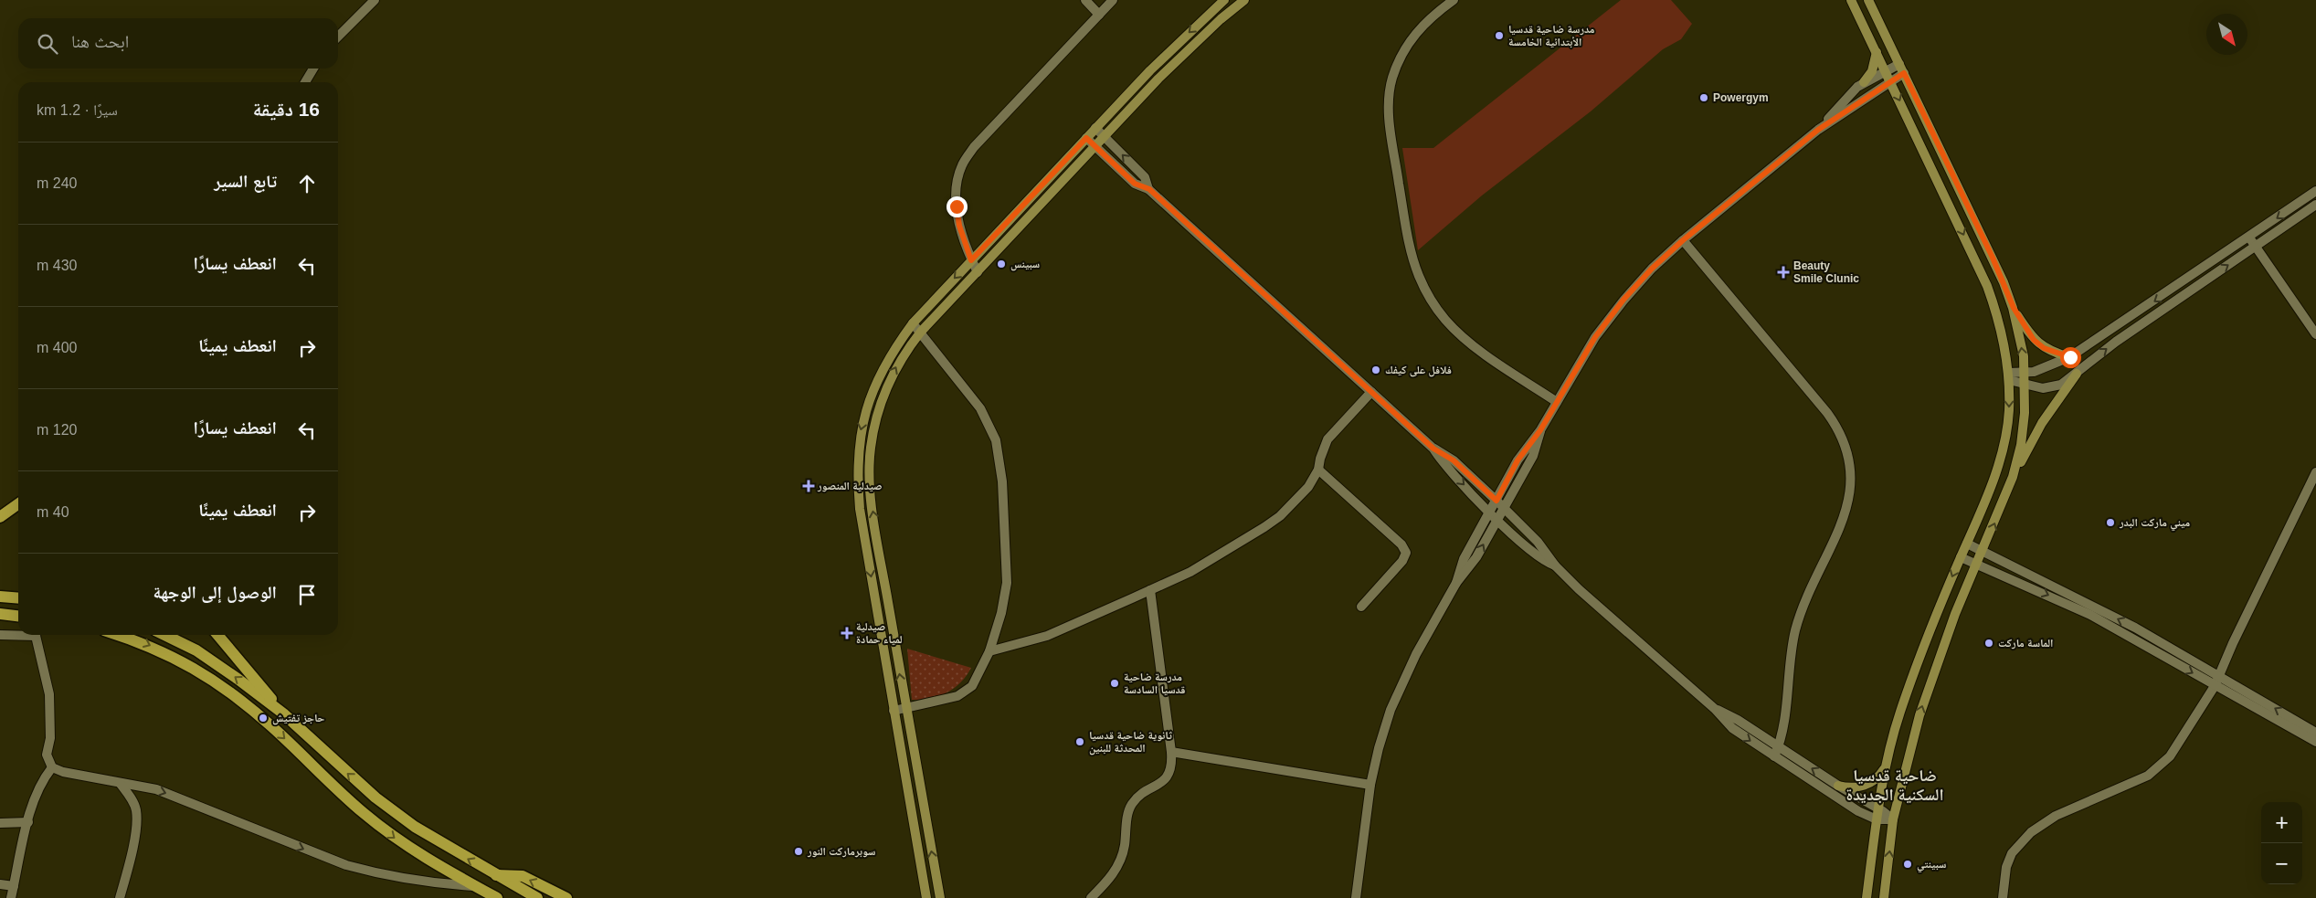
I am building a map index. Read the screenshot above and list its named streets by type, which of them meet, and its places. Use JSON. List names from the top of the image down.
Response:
{
  "districts": ["ضاحية قدسيا السكنية الجديدة"],
  "places": {
    "other": [
      "مدرسة ضاحية قدسيا الأبتدائية الخامسة",
      "Powergym",
      "سبينس",
      "فلافل على كيفك",
      "ميني ماركت البدر",
      "الماسة ماركت",
      "مدرسة ضاحية قدسيا السادسة",
      "حاجز تفتيش",
      "ثانوية ضاحية قدسيا المحدثة للبنين",
      "سوبرماركت النور",
      "سبينتي"
    ],
    "health": ["Beauty Smile Clunic", "صيدلية المنصور", "صيدلية لمياء حمادة"]
  },
  "north": "bottom right",
  "page": {
    "search": "ابحث هنا",
    "heading": ["16 دقيقة", "سيرًا · 1.2 km"],
    "list": [
      ["تابع السير", "240 m"],
      ["انعطف يسارًا", "430 m"],
      ["انعطف يمينًا", "400 m"],
      ["انعطف يسارًا", "120 m"],
      ["انعطف يمينًا", "40 m"],
      "الوصول إلى الوجهة"
    ],
    "map_buttons": ["+", "−"]
  }
}
